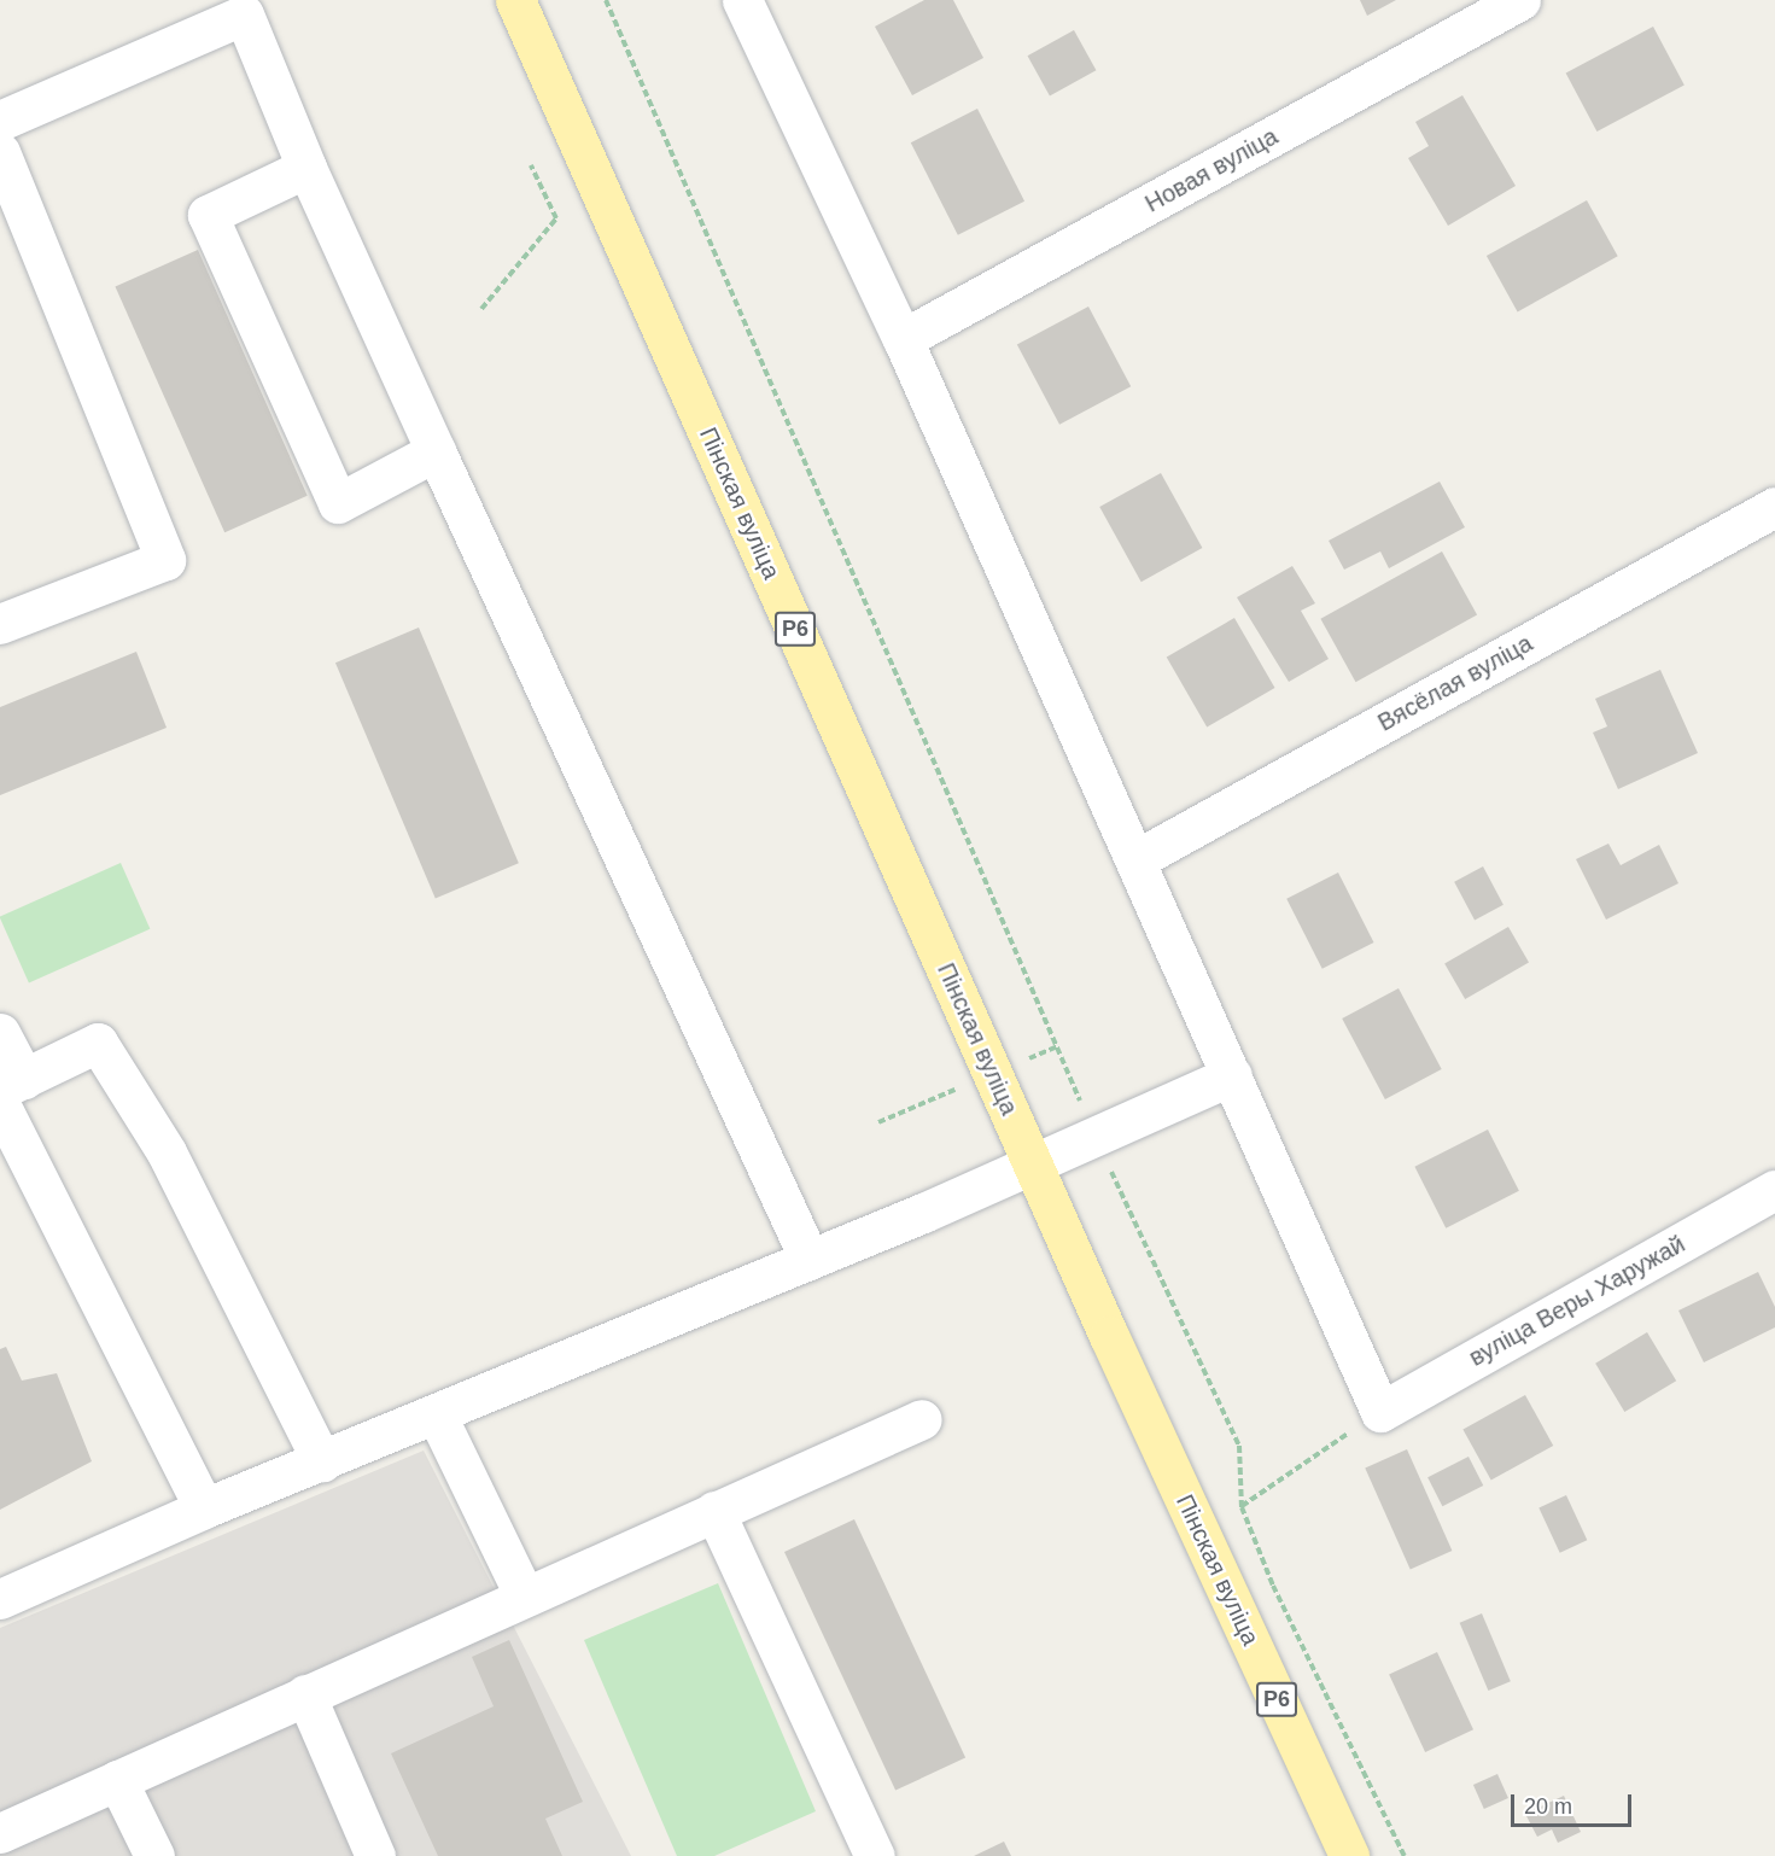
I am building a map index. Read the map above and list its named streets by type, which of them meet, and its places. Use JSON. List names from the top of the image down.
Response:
{
  "streets": {
    "main road": ["Пінская вуліца", "Р6"],
    "street": ["Новая вуліца", "Вясёлая вуліца", "вуліца Веры Харужай"]
  },
  "scale_bar": "20 m"
}
